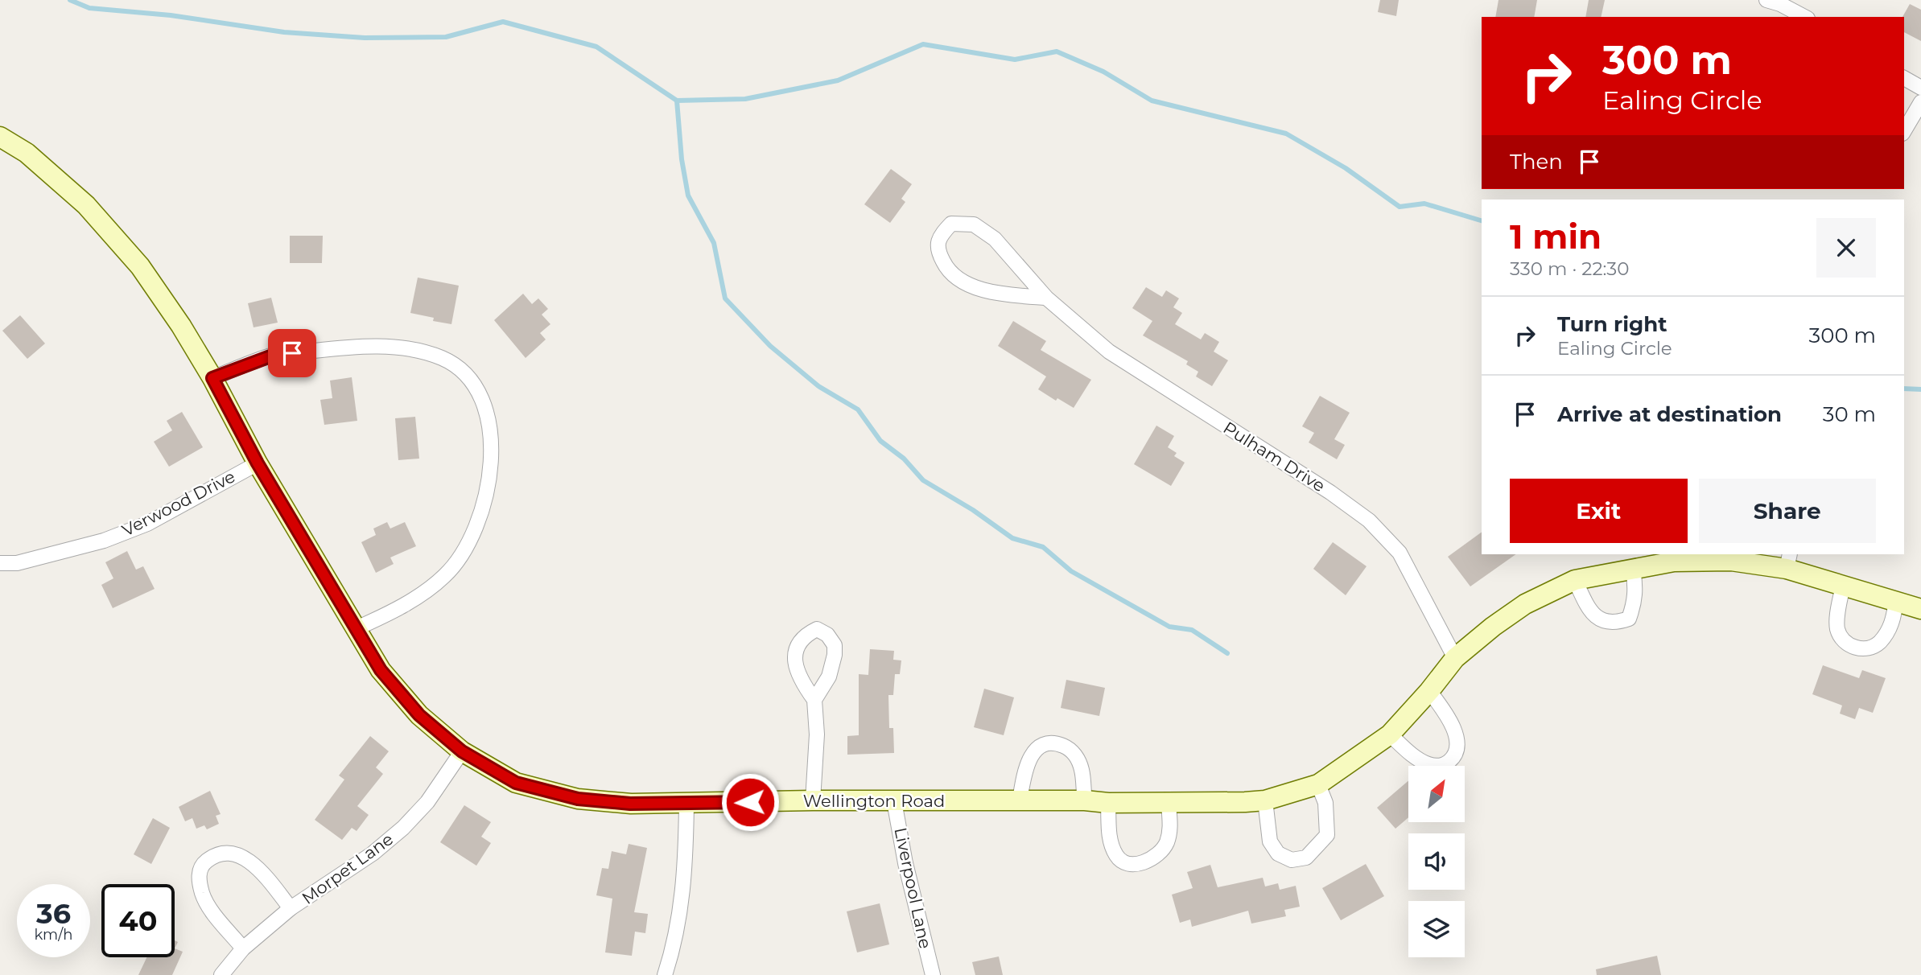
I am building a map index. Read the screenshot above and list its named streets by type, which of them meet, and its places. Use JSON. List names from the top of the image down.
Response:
{
  "streets": {
    "street": [
      "Pulham Drive",
      "Verwood Drive",
      "Wellington Road",
      "Morpet Lane",
      "Liverpool Lane"
    ]
  },
  "crossings": [
    ["Pulham Drive", "Wellington Road"],
    ["Verwood Drive", "Wellington Road"],
    ["Wellington Road", "Morpet Lane"],
    ["Wellington Road", "Liverpool Lane"]
  ],
  "north": "top right",
  "page": {
    "turn": ["300 m", "Ealing Circle"],
    "then": "Then",
    "heading": ["1 min", "330 m · 22:30"],
    "list": [
      {
        "name": "Turn right",
        "note": "Ealing Circle",
        "value": "300 m"
      },
      {
        "name": "Arrive at destination",
        "value": "30 m"
      }
    ],
    "buttons": ["Exit", "Share"],
    "speed": "36 km/h",
    "limit": "40"
  }
}
